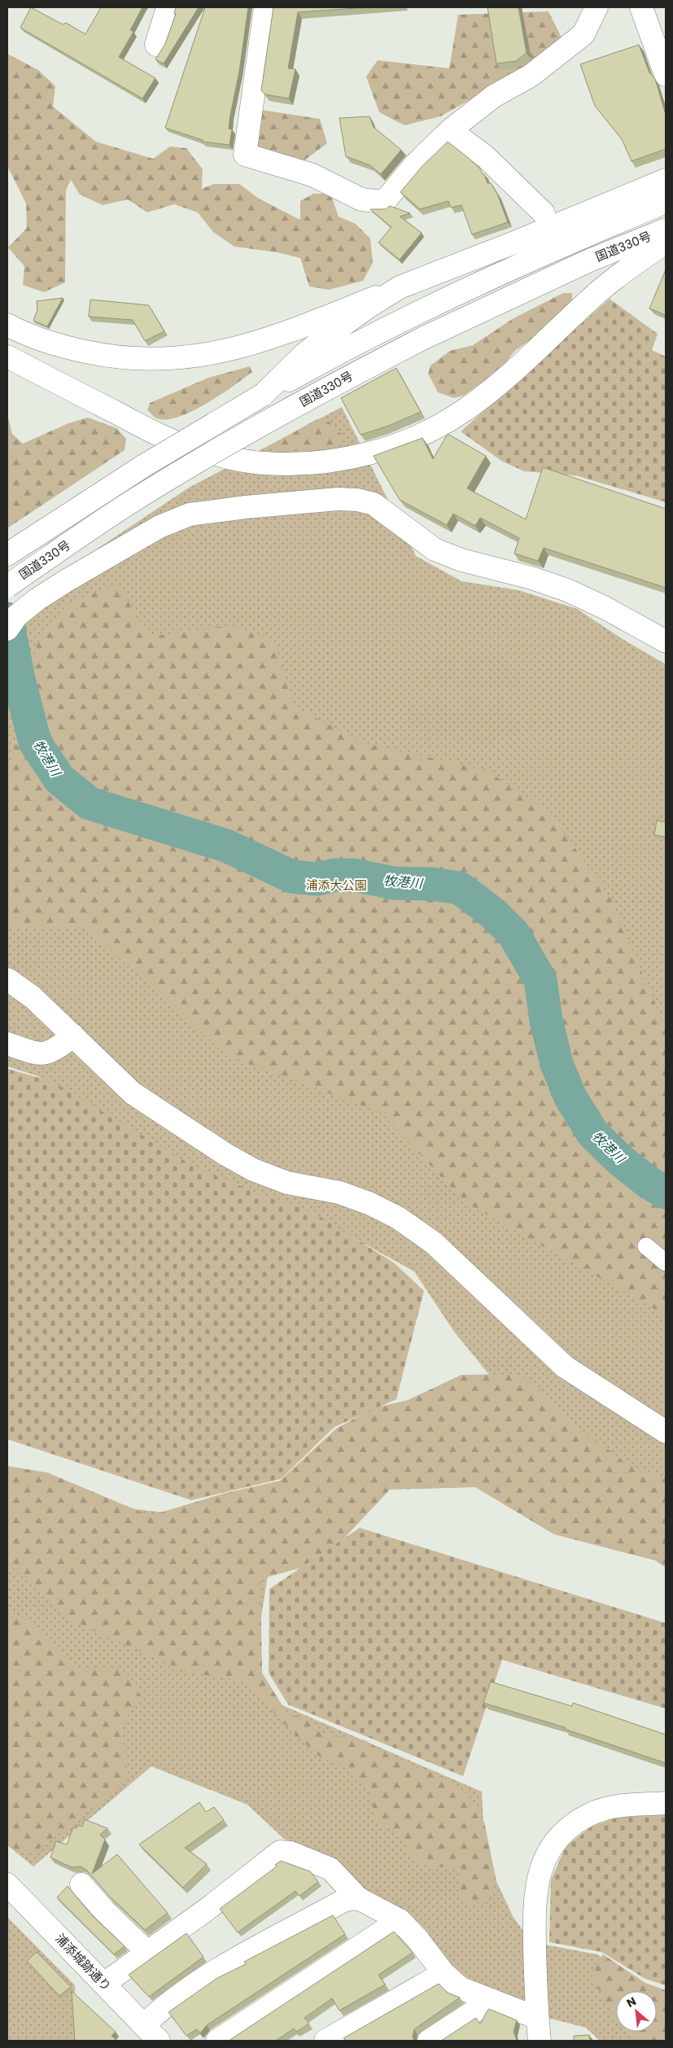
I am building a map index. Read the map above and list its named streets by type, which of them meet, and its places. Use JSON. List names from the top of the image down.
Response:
{
  "streets": {
    "main road": ["国道330号", "浦添城跡通り"]
  },
  "water": ["牧港川"],
  "parks": ["浦添大公園"],
  "north": "top left"
}
